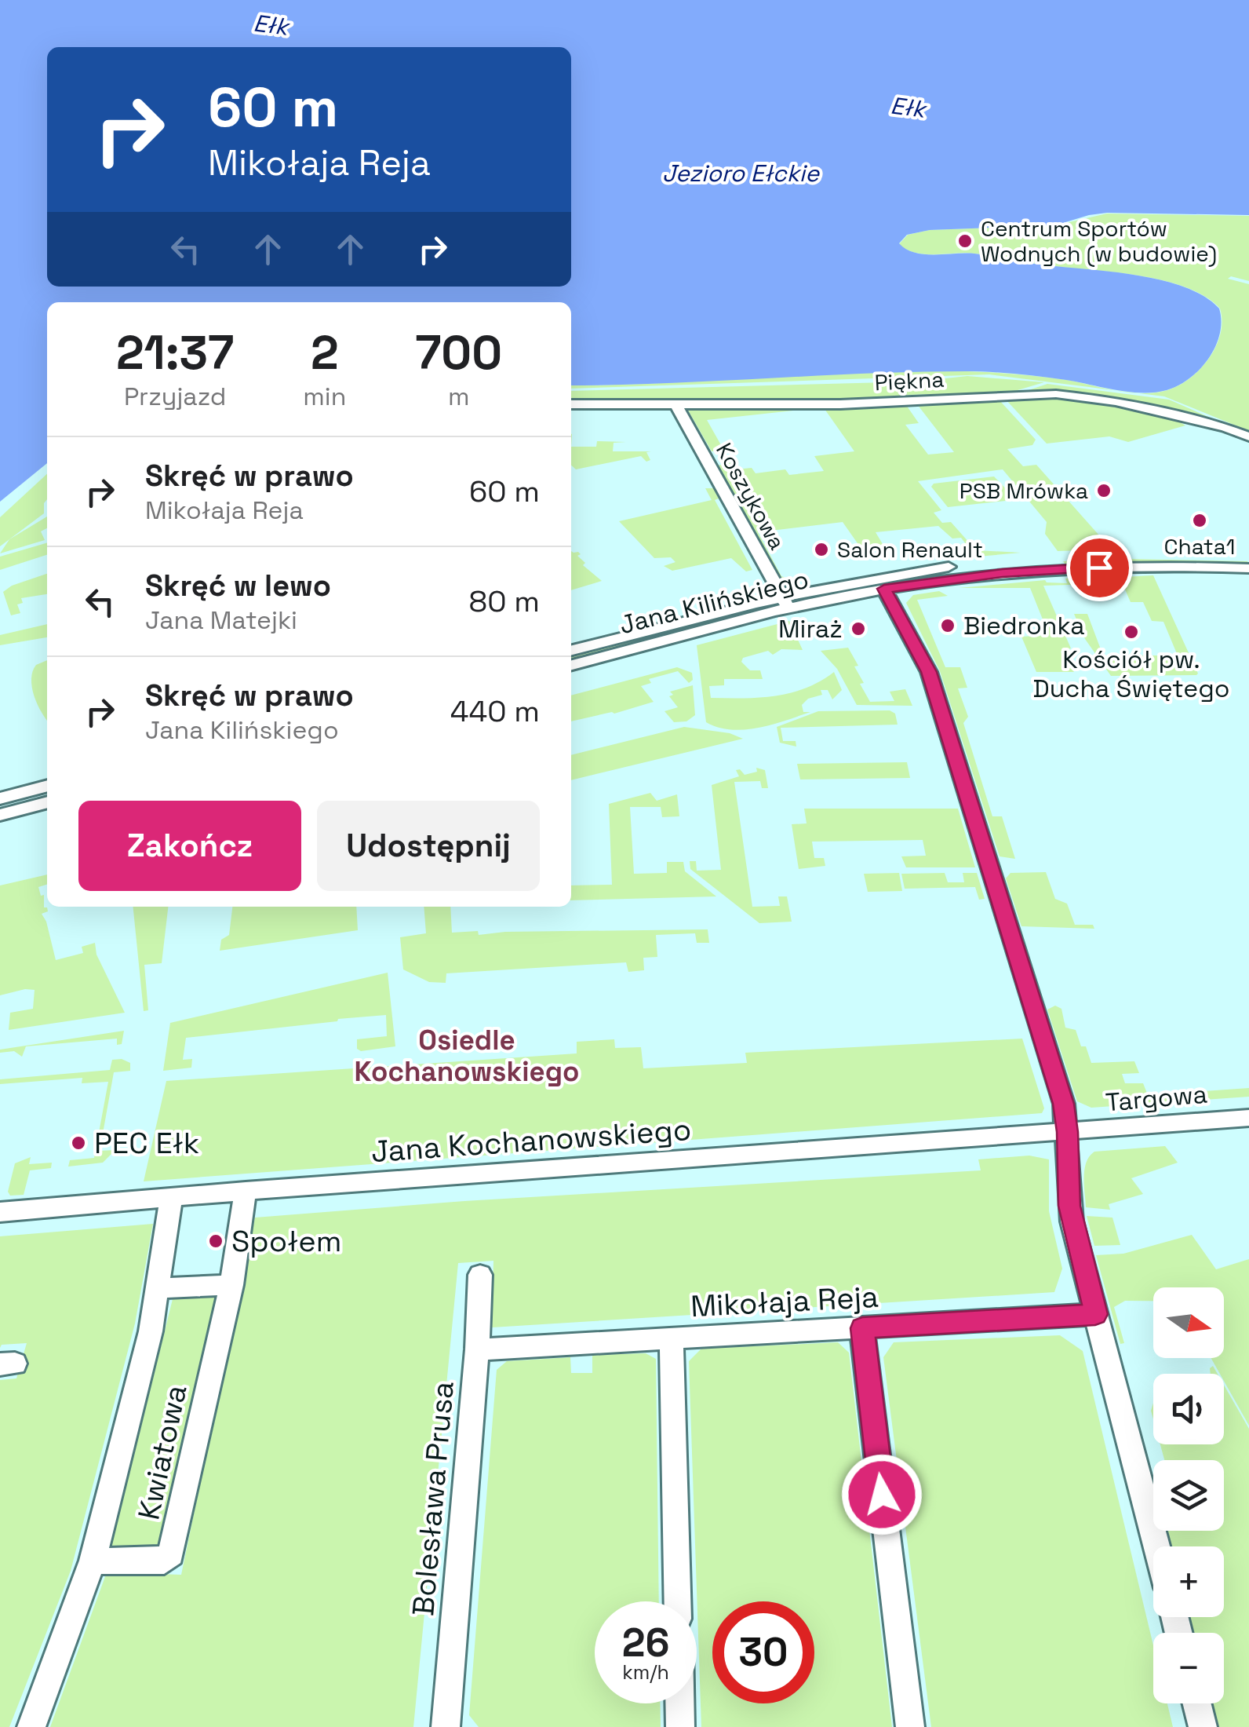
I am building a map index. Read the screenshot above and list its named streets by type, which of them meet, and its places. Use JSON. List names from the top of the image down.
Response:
{
  "streets": {
    "street": [
      "Piękna",
      "Koszykowa",
      "Jana Kilińskiego",
      "Targowa",
      "Jana Kochanowskiego",
      "Mikołaja Reja",
      "Kwiatowa",
      "Bolesława Prusa"
    ]
  },
  "crossings": [
    ["Piękna", "Koszykowa"],
    ["Koszykowa", "Jana Kilińskiego"],
    ["Targowa", "Jana Kochanowskiego"],
    ["Jana Kochanowskiego", "Kwiatowa"],
    ["Mikołaja Reja", "Bolesława Prusa"]
  ],
  "districts": ["Osiedle Kochanowskiego"],
  "water": ["Ełk", "Jezioro Ełckie"],
  "places": [
    "Centrum Sportów Wodnych (w budowie)",
    "PSB Mrówka",
    "Chata1",
    "Salon Renault",
    "Biedronka",
    "Miraż",
    "Kościół pw. Ducha Świętego",
    "PEC Ełk",
    "Społem"
  ],
  "north": "right",
  "page": {
    "turn": ["60 m", "Mikołaja Reja"],
    "eta": [
      "21:37",
      "Przyjazd",
      "2",
      "min",
      "700",
      "m"
    ],
    "list": [
      {
        "name": "Skręć w prawo",
        "note": "Mikołaja Reja",
        "value": "60 m"
      },
      {
        "name": "Skręć w lewo",
        "note": "Jana Matejki",
        "value": "80 m"
      },
      {
        "name": "Skręć w prawo",
        "note": "Jana Kilińskiego",
        "value": "440 m"
      }
    ],
    "buttons": ["Zakończ", "Udostępnij"],
    "map_buttons": ["+", "−"],
    "speed": "26 km/h",
    "limit": "30"
  }
}
